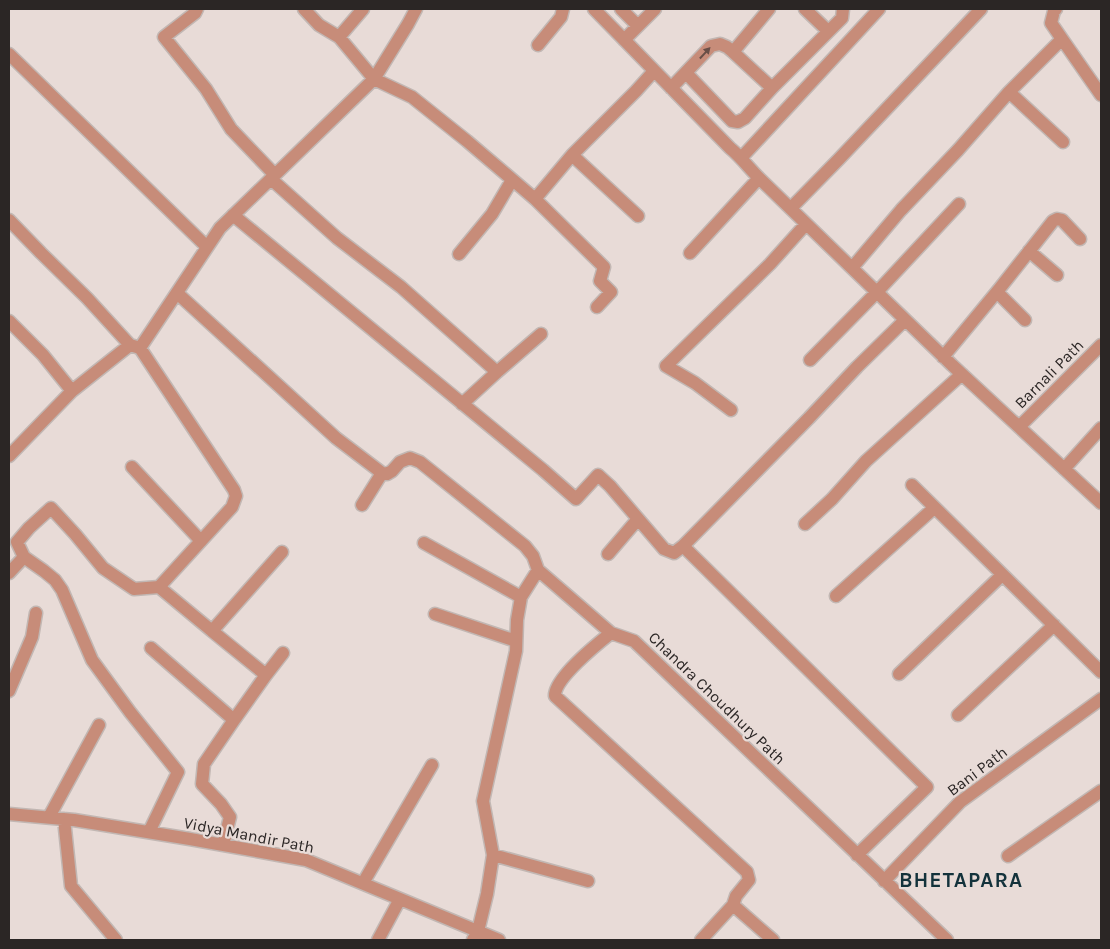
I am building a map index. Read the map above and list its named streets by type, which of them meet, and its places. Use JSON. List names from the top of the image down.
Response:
{
  "streets": {
    "street": [
      "Barnali Path",
      "Chandra Choudhury Path",
      "Bani Path",
      "Vidya Mandir Path"
    ]
  },
  "crossings": [
    ["Chandra Choudhury Path", "Bani Path"]
  ],
  "districts": ["BHETAPARA"]
}
